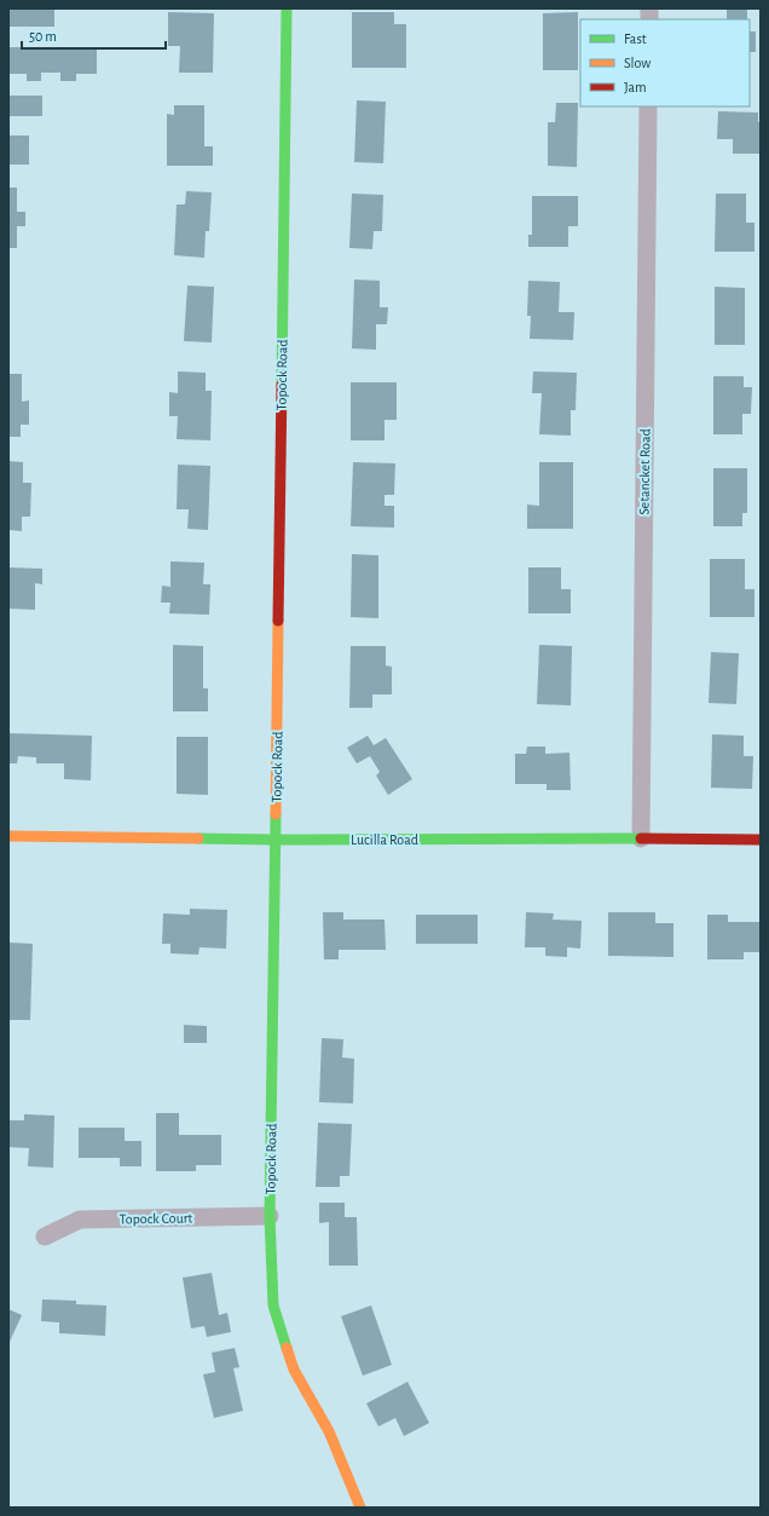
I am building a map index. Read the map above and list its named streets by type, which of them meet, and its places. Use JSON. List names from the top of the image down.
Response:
{
  "streets": {
    "street": [
      "Topock Road",
      "Setancket Road",
      "Lucilla Road",
      "Topock Court"
    ]
  },
  "crossings": [
    ["Topock Road", "Lucilla Road"],
    ["Topock Road", "Topock Court"],
    ["Setancket Road", "Lucilla Road"]
  ],
  "legend": ["Fast", "Slow", "Jam"],
  "scale_bar": "50 m"
}
